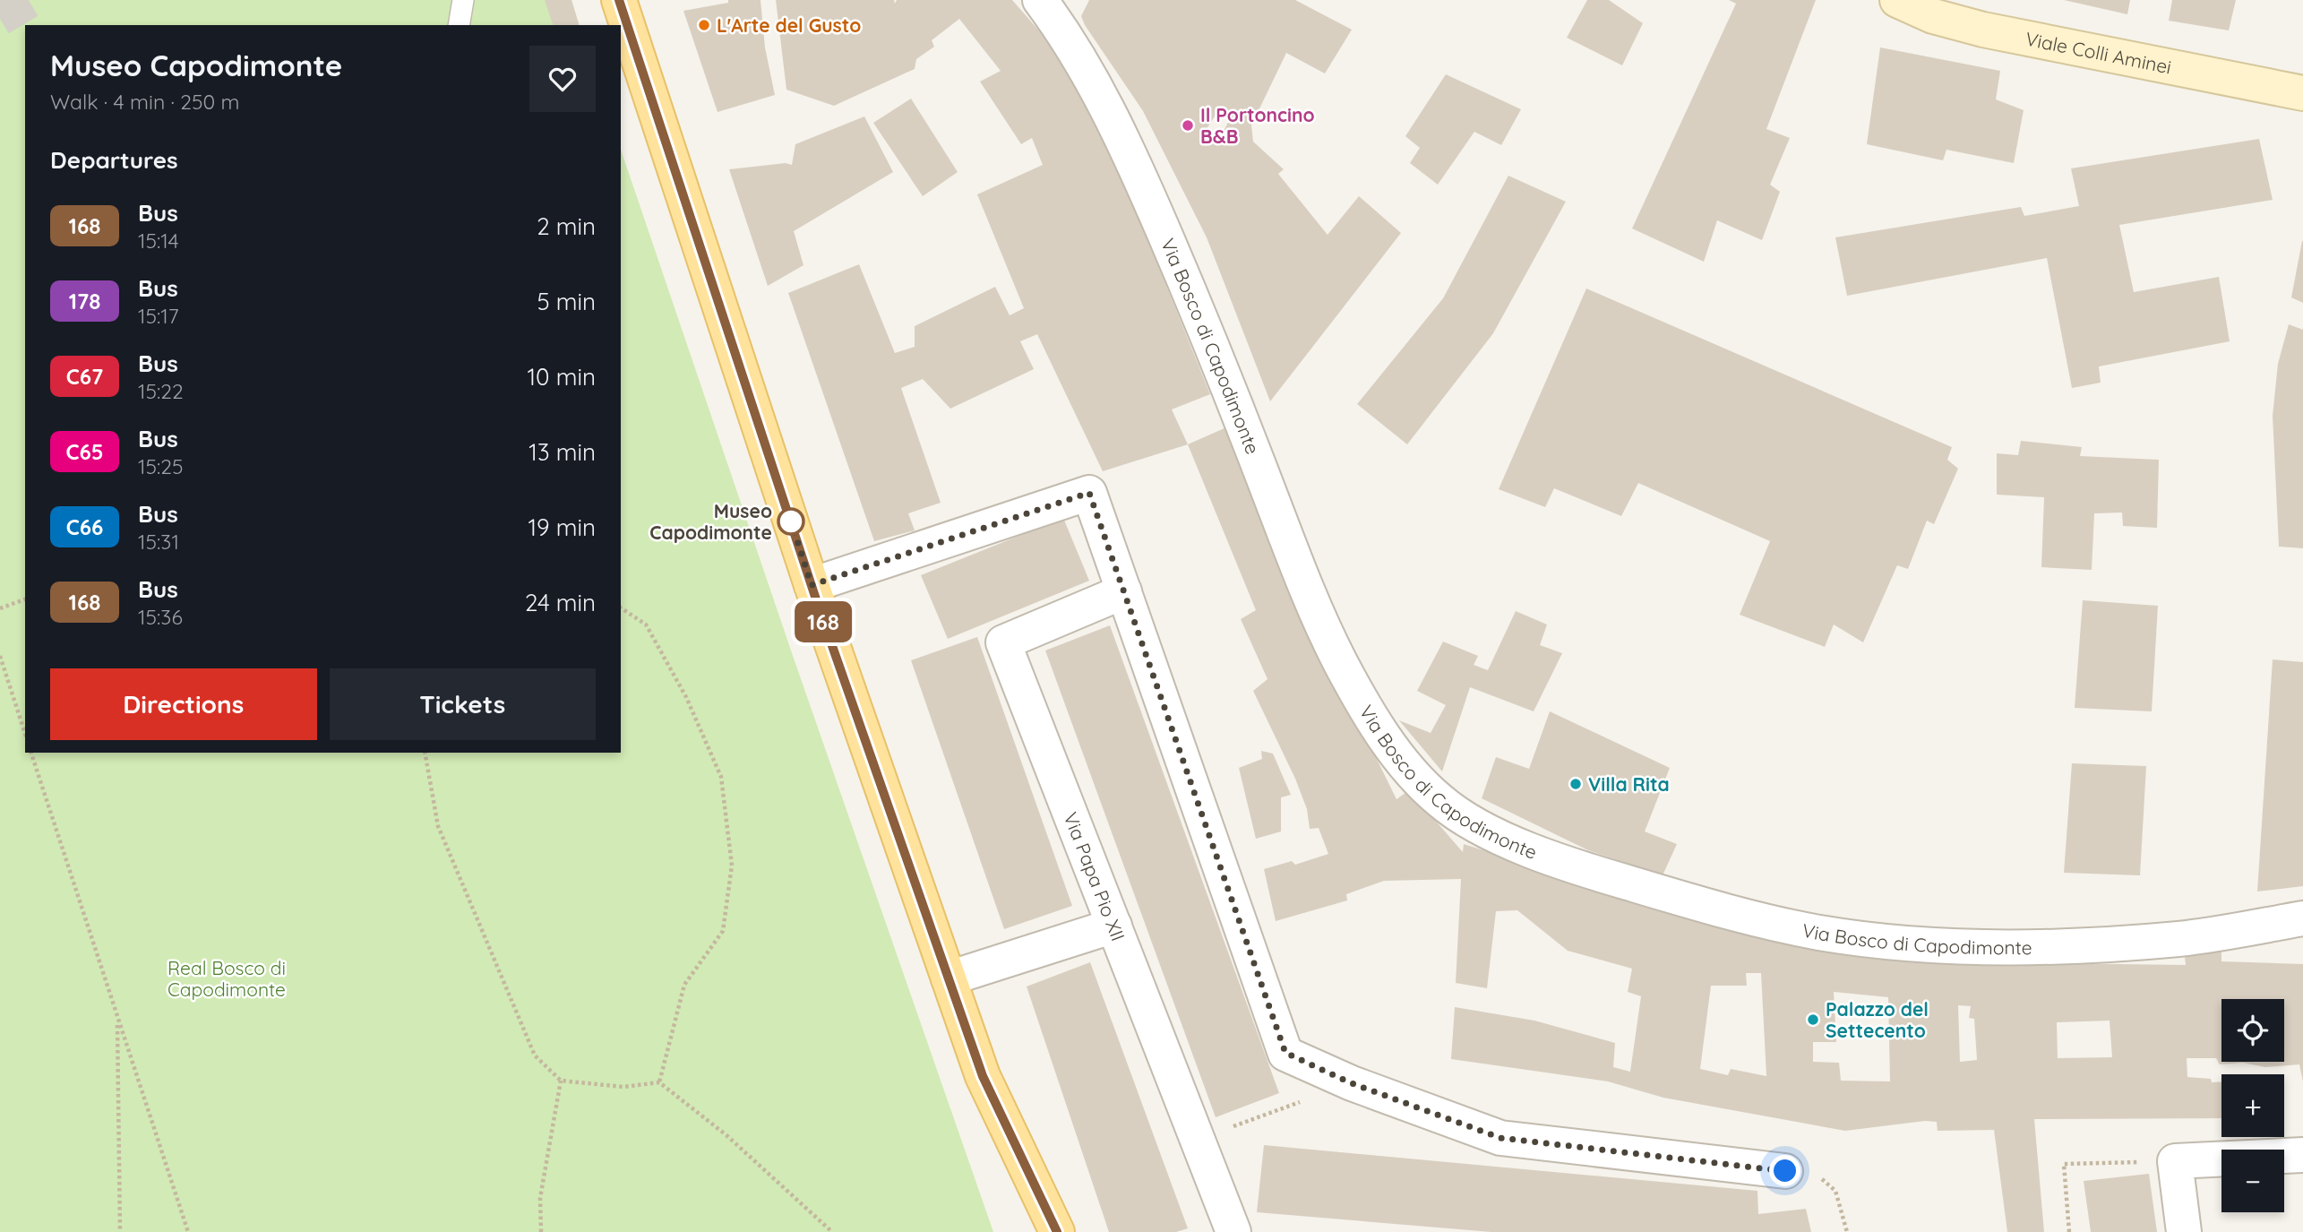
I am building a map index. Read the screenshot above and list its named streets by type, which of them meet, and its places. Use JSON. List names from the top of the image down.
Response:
{
  "streets": {
    "main road": ["Viale Colli Aminei"],
    "street": ["Via Bosco di Capodimonte", "Via Papa Pio XII"]
  },
  "parks": ["Real Bosco di Capodimonte"],
  "places": [
    "L'Arte del Gusto",
    "Il Portoncino B&B",
    "Museo Capodimonte",
    "Villa Rita",
    "Palazzo del Settecento"
  ],
  "lines": ["bus line 168"],
  "page": {
    "on_map": "168",
    "heading": [
      ["Museo Capodimonte", "Walk · 4 min · 250 m"],
      "Departures"
    ],
    "list": [
      {
        "mark": "168",
        "name": "Bus",
        "note": "15:14",
        "value": "2 min"
      },
      {
        "mark": "178",
        "name": "Bus",
        "note": "15:17",
        "value": "5 min"
      },
      {
        "mark": "C67",
        "name": "Bus",
        "note": "15:22",
        "value": "10 min"
      },
      {
        "mark": "C65",
        "name": "Bus",
        "note": "15:25",
        "value": "13 min"
      },
      {
        "mark": "C66",
        "name": "Bus",
        "note": "15:31",
        "value": "19 min"
      },
      {
        "mark": "168",
        "name": "Bus",
        "note": "15:36",
        "value": "24 min"
      }
    ],
    "buttons": ["Directions", "Tickets"],
    "map_buttons": ["+", "−"]
  }
}
